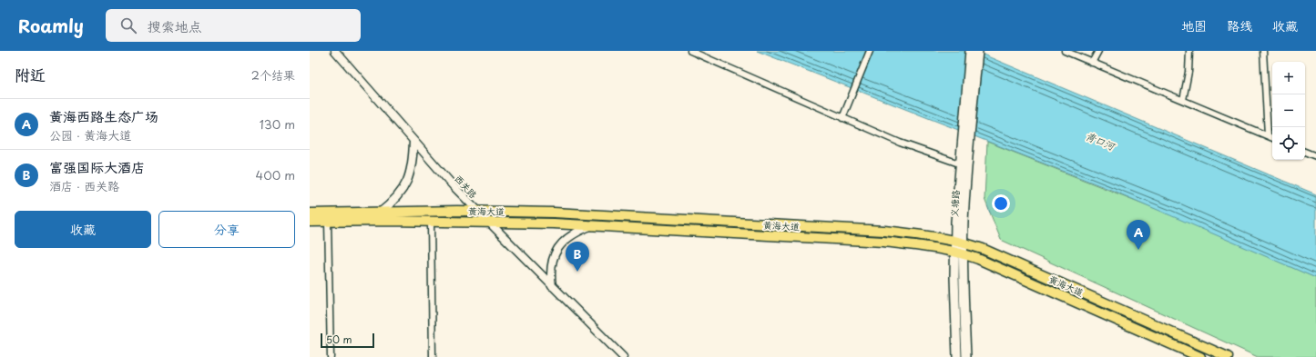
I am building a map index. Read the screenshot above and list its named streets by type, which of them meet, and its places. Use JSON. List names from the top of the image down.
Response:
{
  "streets": {
    "main road": ["义塘路", "黄海大道"],
    "street": ["西关路"]
  },
  "crossings": [
    ["西关路", "黄海大道"],
    ["义塘路", "黄海大道"]
  ],
  "water": ["青口河"],
  "scale_bar": "50 m",
  "page": {
    "header": "Roamly",
    "search": "搜索地点",
    "nav": ["地图", "路线", "收藏"],
    "heading": ["附近", "2个结果"],
    "map_buttons": ["+", "−"],
    "list": [
      {
        "mark": "A",
        "name": "黄海西路生态广场",
        "note": "公园 · 黄海大道",
        "value": "130 m"
      },
      {
        "mark": "B",
        "name": "富强国际大酒店",
        "note": "酒店 · 西关路",
        "value": "400 m"
      }
    ],
    "buttons": ["收藏", "分享"],
    "pins": ["A", "B"],
    "scale": "50 m"
  }
}
